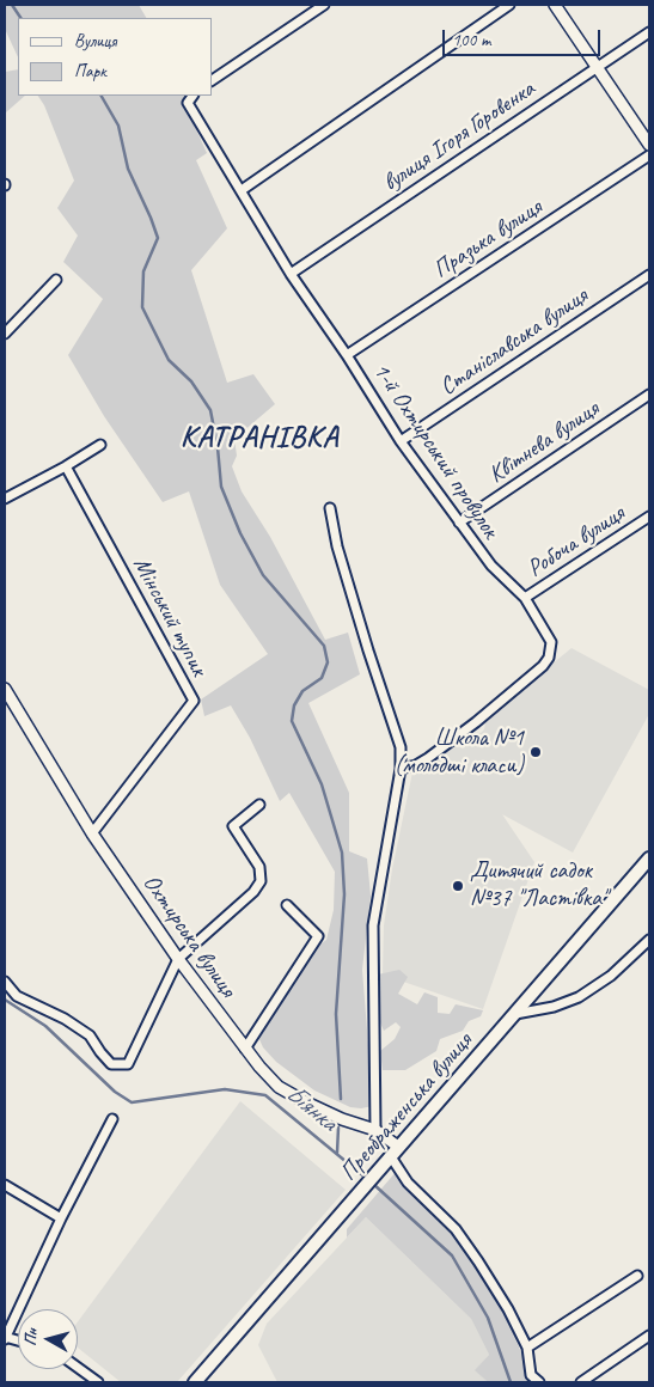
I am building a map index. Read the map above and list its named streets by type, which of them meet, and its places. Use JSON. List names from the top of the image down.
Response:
{
  "streets": {
    "main road": ["Преображенська вулиця"],
    "street": [
      "вулиця Ігоря Горовенка",
      "Празька вулиця",
      "Станіславська вулиця",
      "Квітнева вулиця",
      "1-й Охтирський провулок",
      "Робоча вулиця",
      "Мінський тупик",
      "Охтирська вулиця"
    ]
  },
  "crossings": [
    ["вулиця Ігоря Горовенка", "1-й Охтирський провулок"],
    ["Празька вулиця", "1-й Охтирський провулок"],
    ["Станіславська вулиця", "1-й Охтирський провулок"],
    ["Квітнева вулиця", "1-й Охтирський провулок"],
    ["1-й Охтирський провулок", "Робоча вулиця"],
    ["Мінський тупик", "Охтирська вулиця"],
    ["Охтирська вулиця", "Преображенська вулиця"]
  ],
  "districts": ["КАТРАНІВКА"],
  "water": ["Біянка"],
  "places": ["Школа №1 (молодші класи)", "Дитячий садок №37 \"Ластівка\""],
  "legend": ["Вулиця", "Парк"],
  "scale_bar": "100 m",
  "north": "left"
}
